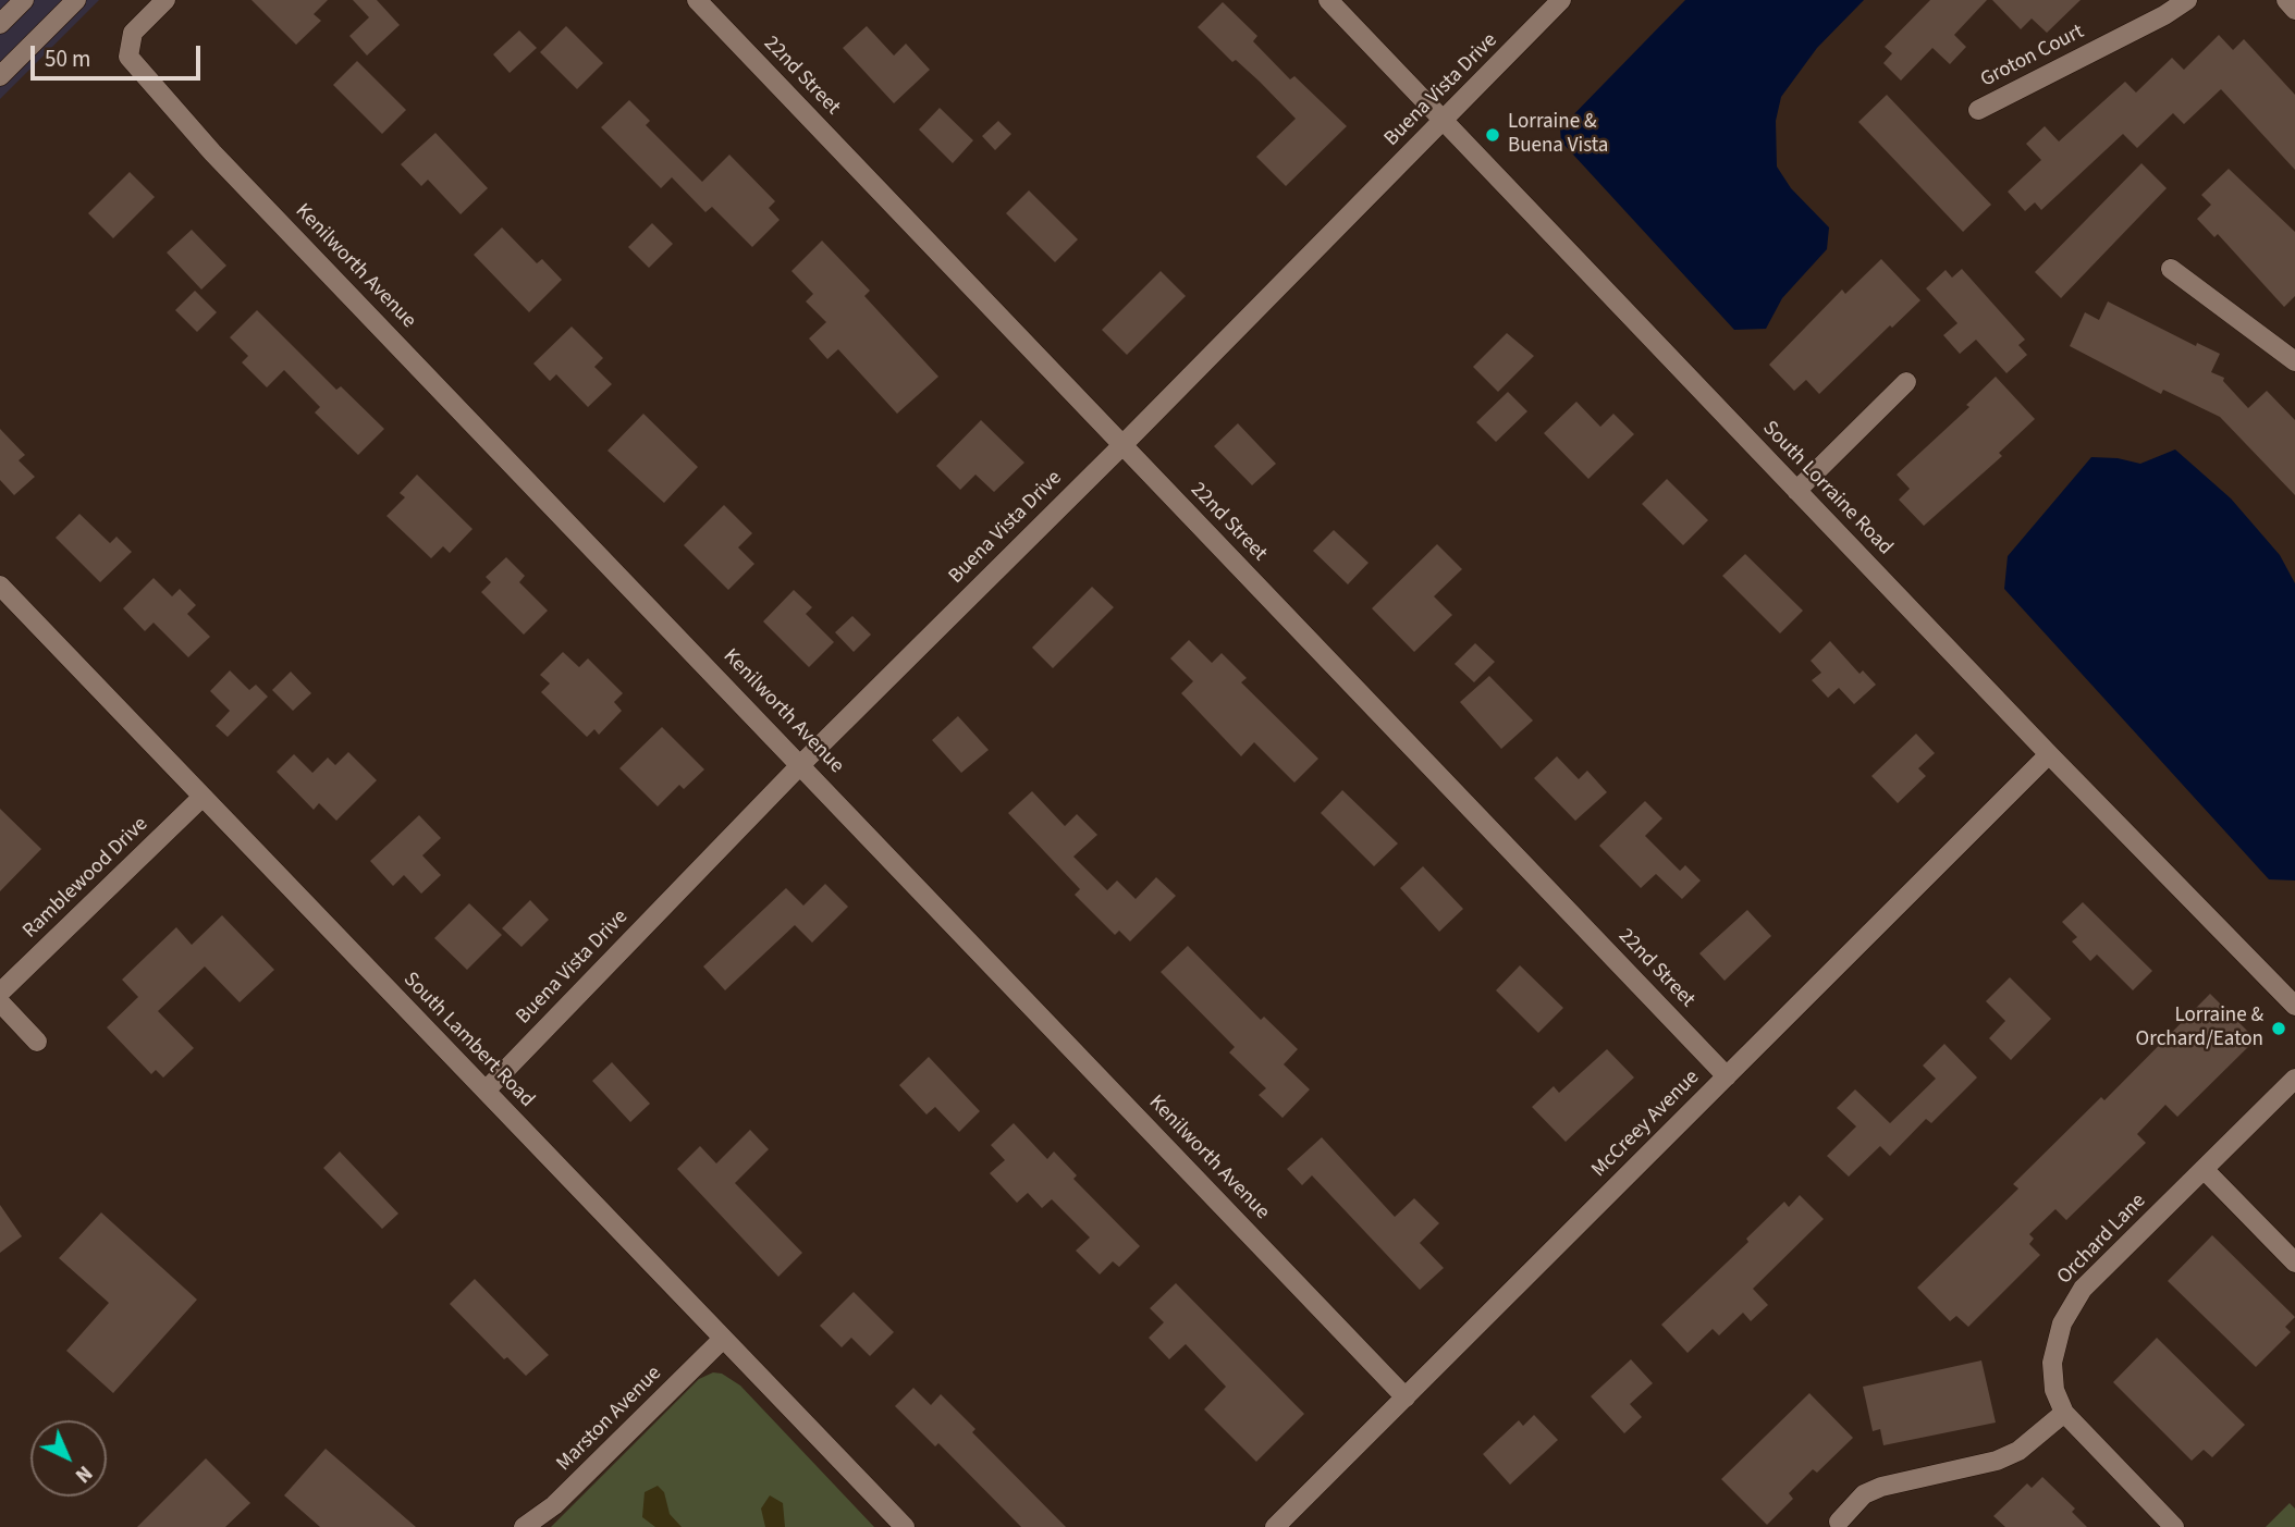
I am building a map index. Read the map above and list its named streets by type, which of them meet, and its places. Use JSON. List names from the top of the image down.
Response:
{
  "streets": {
    "street": [
      "Groton Court",
      "22nd Street",
      "Buena Vista Drive",
      "Kenilworth Avenue",
      "South Lorraine Road",
      "Ramblewood Drive",
      "South Lambert Road",
      "McCreey Avenue",
      "Orchard Lane",
      "Marston Avenue"
    ]
  },
  "crossings": [
    ["22nd Street", "Buena Vista Drive"],
    ["22nd Street", "McCreey Avenue"],
    ["Buena Vista Drive", "Kenilworth Avenue"],
    ["Buena Vista Drive", "South Lorraine Road"],
    ["Buena Vista Drive", "South Lambert Road"],
    ["Kenilworth Avenue", "McCreey Avenue"],
    ["South Lorraine Road", "McCreey Avenue"],
    ["Ramblewood Drive", "South Lambert Road"],
    ["South Lambert Road", "Marston Avenue"]
  ],
  "places": ["Lorraine & Buena Vista", "Lorraine & Orchard/Eaton"],
  "scale_bar": "50 m",
  "north": "bottom right"
}
